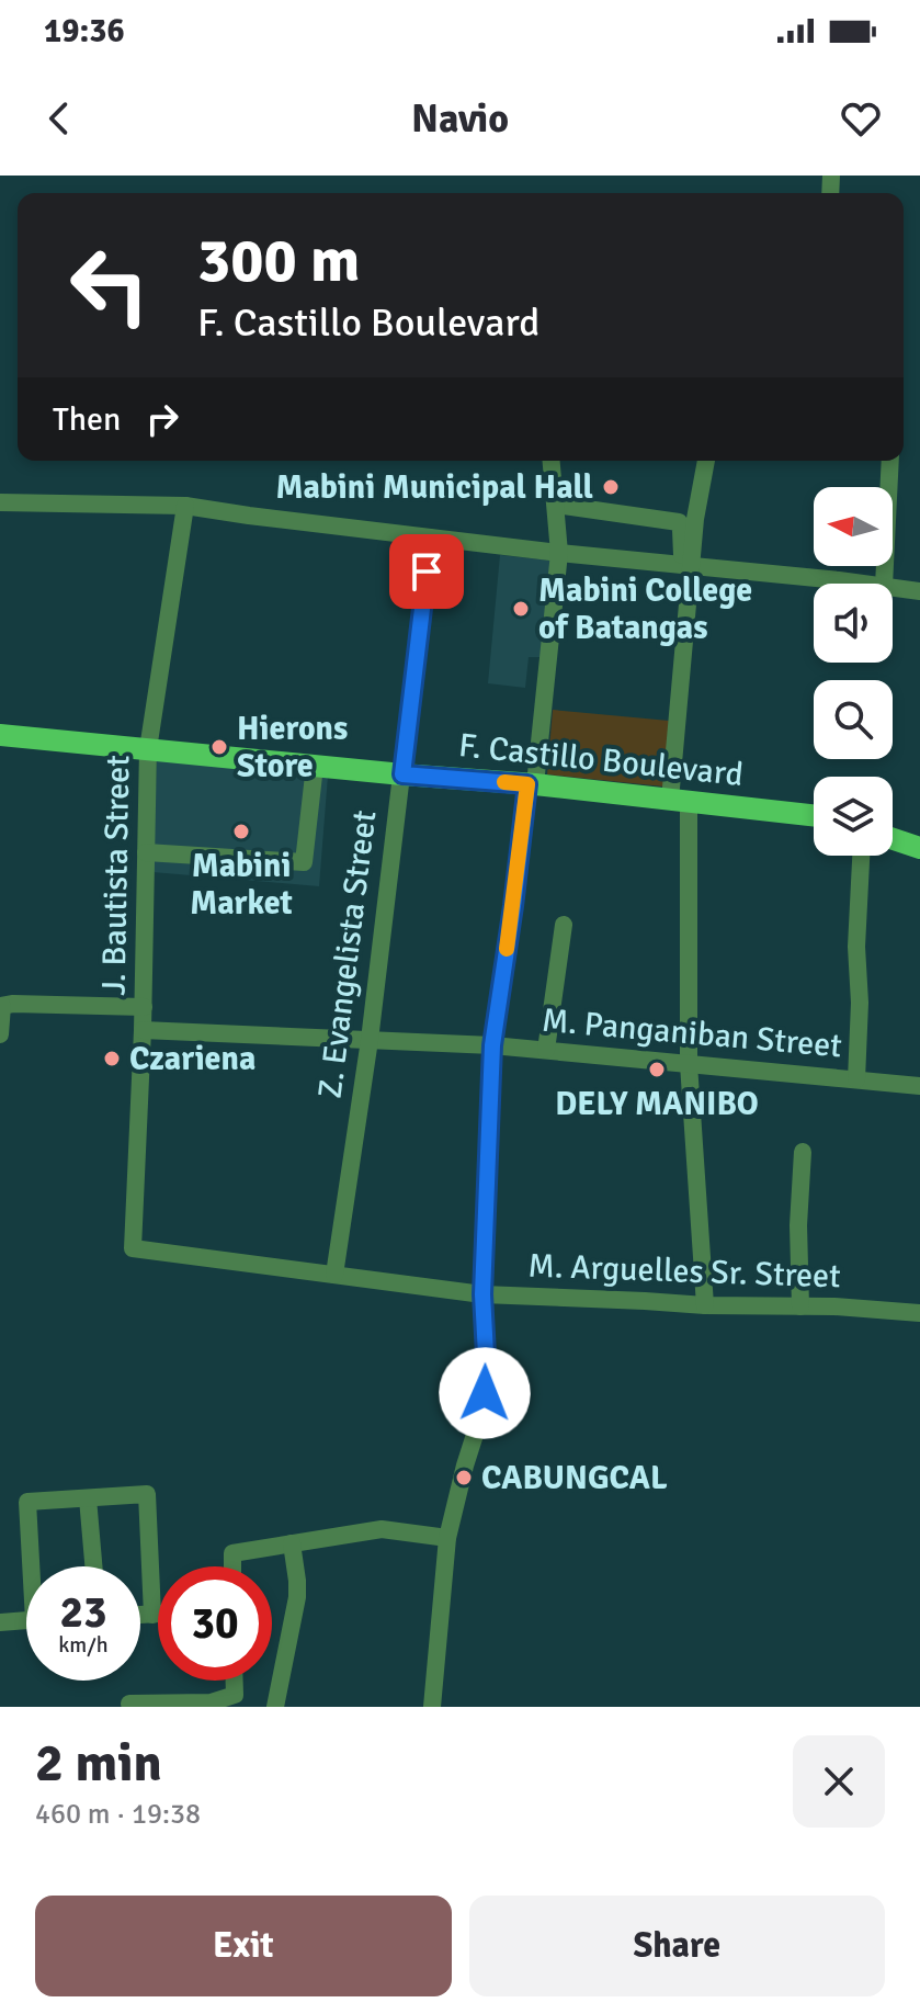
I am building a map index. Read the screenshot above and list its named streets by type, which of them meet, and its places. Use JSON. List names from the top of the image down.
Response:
{
  "streets": {
    "main road": ["F. Castillo Boulevard"],
    "street": [
      "J. Bautista Street",
      "Z. Evangelista Street",
      "M. Panganiban Street",
      "M. Arguelles Sr. Street"
    ]
  },
  "crossings": [
    ["F. Castillo Boulevard", "J. Bautista Street"],
    ["F. Castillo Boulevard", "Z. Evangelista Street"],
    ["J. Bautista Street", "M. Panganiban Street"],
    ["J. Bautista Street", "M. Arguelles Sr. Street"],
    ["Z. Evangelista Street", "M. Panganiban Street"],
    ["Z. Evangelista Street", "M. Arguelles Sr. Street"]
  ],
  "places": [
    "Mabini Municipal Hall",
    "Mabini College of Batangas",
    "Hierons Store",
    "Mabini Market",
    "Czariena",
    "DELY MANIBO",
    "CABUNGCAL"
  ],
  "north": "left",
  "page": {
    "status": "19:36",
    "header": "Navio",
    "turn": ["300 m", "F. Castillo Boulevard"],
    "then": "Then",
    "speed": "23 km/h",
    "limit": "30",
    "heading": ["2 min", "460 m · 19:38"],
    "buttons": ["Exit", "Share"]
  }
}
